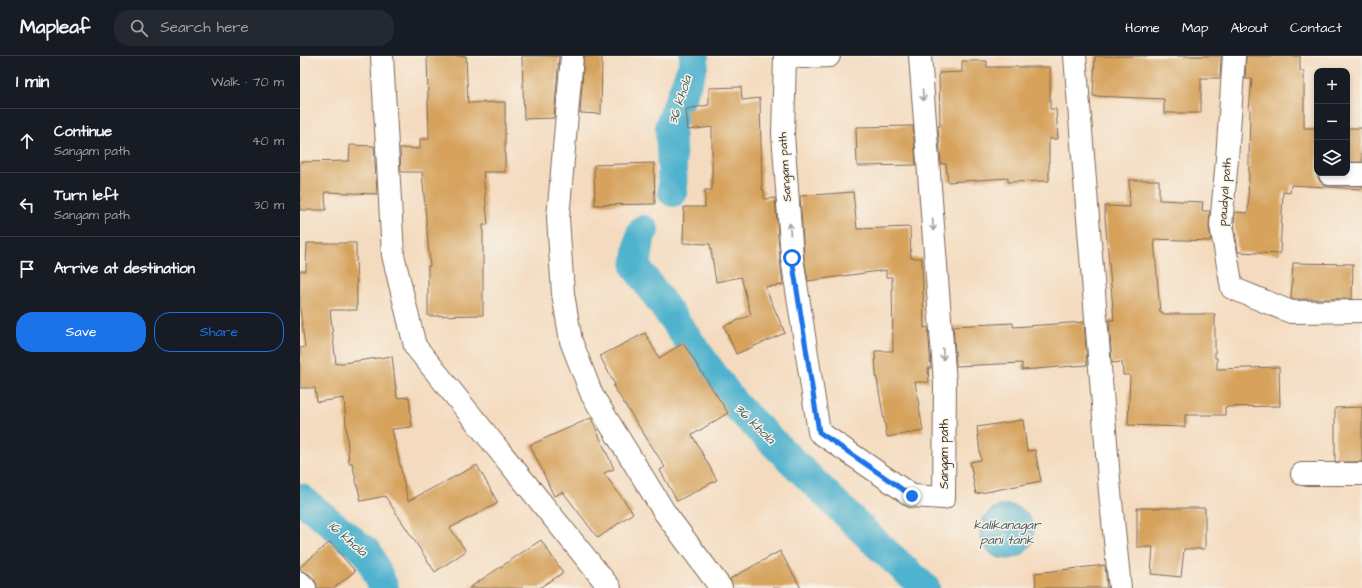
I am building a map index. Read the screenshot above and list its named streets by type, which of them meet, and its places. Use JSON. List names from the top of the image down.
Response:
{
  "streets": {
    "street": ["Sangam path", "paudyal path"]
  },
  "water": ["36 khola", "kalikanagar pani tank", "16 khola"],
  "page": {
    "header": "Mapleaf",
    "search": "Search here",
    "nav": [
      "Home",
      "Map",
      "About",
      "Contact"
    ],
    "heading": ["1 min", "Walk · 70 m"],
    "map_buttons": ["+", "−"],
    "list": [
      ["Continue", "Sangam path", "40 m"],
      ["Turn left", "Sangam path", "30 m"],
      "Arrive at destination"
    ],
    "buttons": ["Save", "Share"]
  }
}
